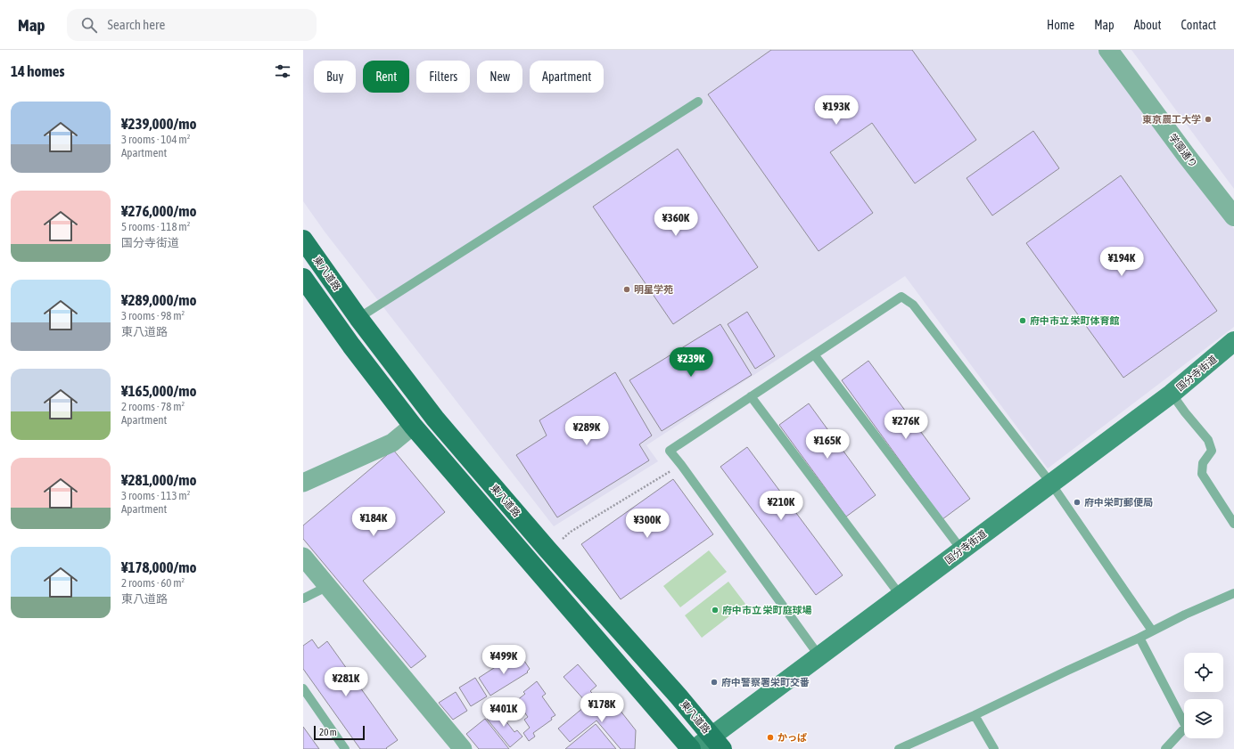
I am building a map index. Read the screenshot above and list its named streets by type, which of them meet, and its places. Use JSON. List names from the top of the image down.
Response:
{
  "streets": {
    "main road": ["東八道路", "国分寺街道"],
    "street": ["学園通り"]
  },
  "crossings": [
    ["東八道路", "国分寺街道"]
  ],
  "places": [
    "東京農工大学",
    "明星学苑",
    "府中市立 栄町体育館",
    "府中栄町郵便局",
    "府中市立 栄町庭球場",
    "府中警察署栄町交番",
    "かっぱ"
  ],
  "scale_bar": "20 m",
  "page": {
    "header": "Map",
    "search": "Search here",
    "nav": [
      "Home",
      "Map",
      "About",
      "Contact"
    ],
    "heading": "14 homes",
    "chip": [
      "Buy",
      "Rent",
      "Filters",
      "New",
      "Apartment"
    ],
    "list": [
      {
        "name": "¥239,000/mo",
        "note": "3 rooms · 104 m² · Apartment"
      },
      {
        "name": "¥276,000/mo",
        "note": "5 rooms · 118 m² · 国分寺街道"
      },
      {
        "name": "¥289,000/mo",
        "note": "3 rooms · 98 m² · 東八道路"
      },
      {
        "name": "¥165,000/mo",
        "note": "2 rooms · 78 m² · Apartment"
      },
      {
        "name": "¥281,000/mo",
        "note": "3 rooms · 113 m² · Apartment"
      },
      {
        "name": "¥178,000/mo",
        "note": "2 rooms · 60 m² · 東八道路"
      }
    ],
    "price": [
      "¥193K",
      "¥360K",
      "¥194K",
      "¥239K",
      "¥276K",
      "¥289K",
      "¥165K",
      "¥210K",
      "¥184K",
      "¥300K",
      "¥499K",
      "¥281K",
      "¥178K",
      "¥401K"
    ],
    "scale": "20 m"
  }
}
